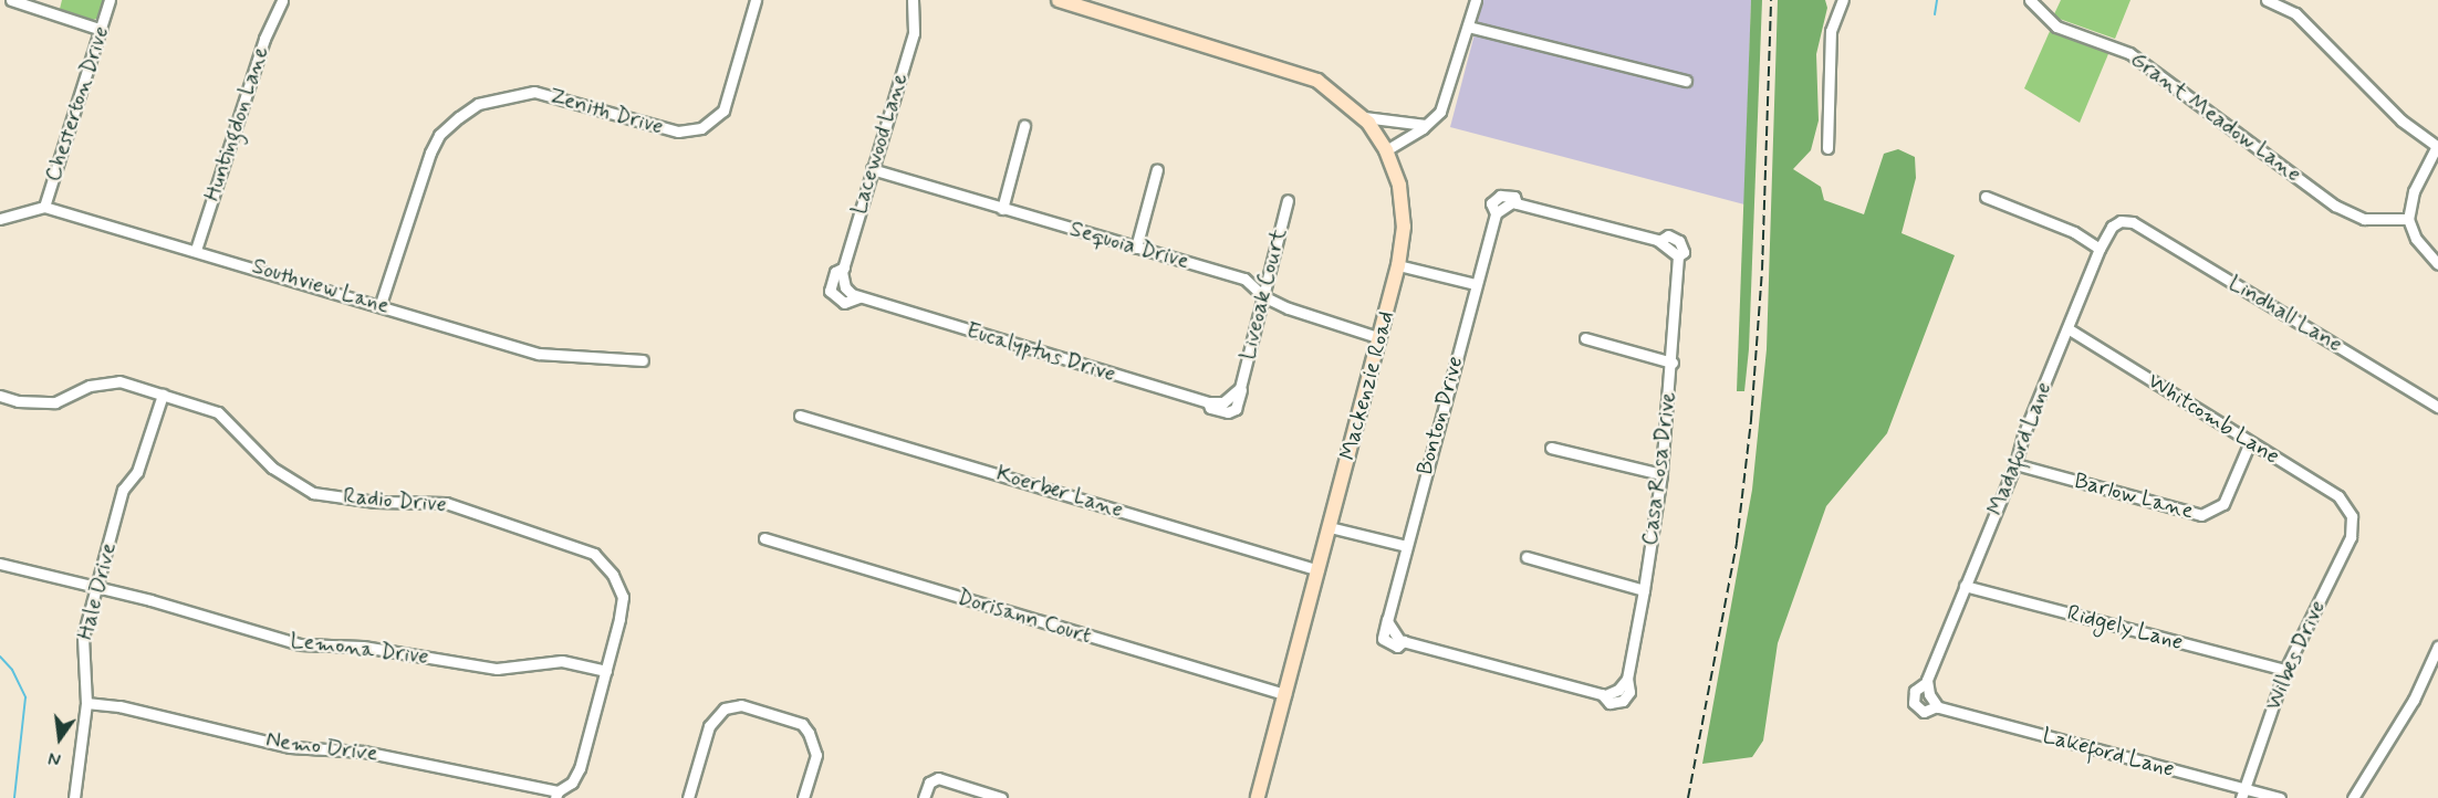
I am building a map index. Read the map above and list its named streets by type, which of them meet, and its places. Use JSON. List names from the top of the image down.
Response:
{
  "streets": {
    "main road": ["Mackenzie Road"],
    "street": [
      "Chesterton Drive",
      "Zenith Drive",
      "Grant Meadow Lane",
      "Huntingdon Lane",
      "Lacewood Lane",
      "Sequoia Drive",
      "Southview Lane",
      "Liveoak Court",
      "Lindhall Lane",
      "Eucalyptus Drive",
      "Bonton Drive",
      "Whitcomb Lane",
      "Madaford Lane",
      "Casa Rosa Drive",
      "Koerber Lane",
      "Barlow Lane",
      "Radio Drive",
      "Hale Drive",
      "Dorisann Court",
      "Ridgely Lane",
      "Lemona Drive",
      "Wilbes Drive",
      "Nemo Drive",
      "Lakeford Lane"
    ]
  },
  "crossings": [
    ["Chesterton Drive", "Southview Lane"],
    ["Zenith Drive", "Southview Lane"],
    ["Huntingdon Lane", "Southview Lane"],
    ["Lacewood Lane", "Sequoia Drive"],
    ["Lacewood Lane", "Eucalyptus Drive"],
    ["Sequoia Drive", "Liveoak Court"],
    ["Sequoia Drive", "Mackenzie Road"],
    ["Liveoak Court", "Eucalyptus Drive"],
    ["Lindhall Lane", "Madaford Lane"],
    ["Mackenzie Road", "Koerber Lane"],
    ["Mackenzie Road", "Dorisann Court"],
    ["Bonton Drive", "Casa Rosa Drive"],
    ["Whitcomb Lane", "Madaford Lane"],
    ["Whitcomb Lane", "Barlow Lane"],
    ["Whitcomb Lane", "Wilbes Drive"],
    ["Madaford Lane", "Barlow Lane"],
    ["Madaford Lane", "Ridgely Lane"],
    ["Madaford Lane", "Lakeford Lane"],
    ["Radio Drive", "Hale Drive"],
    ["Radio Drive", "Lemona Drive"],
    ["Radio Drive", "Nemo Drive"],
    ["Hale Drive", "Lemona Drive"],
    ["Hale Drive", "Nemo Drive"],
    ["Ridgely Lane", "Wilbes Drive"],
    ["Wilbes Drive", "Lakeford Lane"]
  ],
  "north": "bottom"
}
